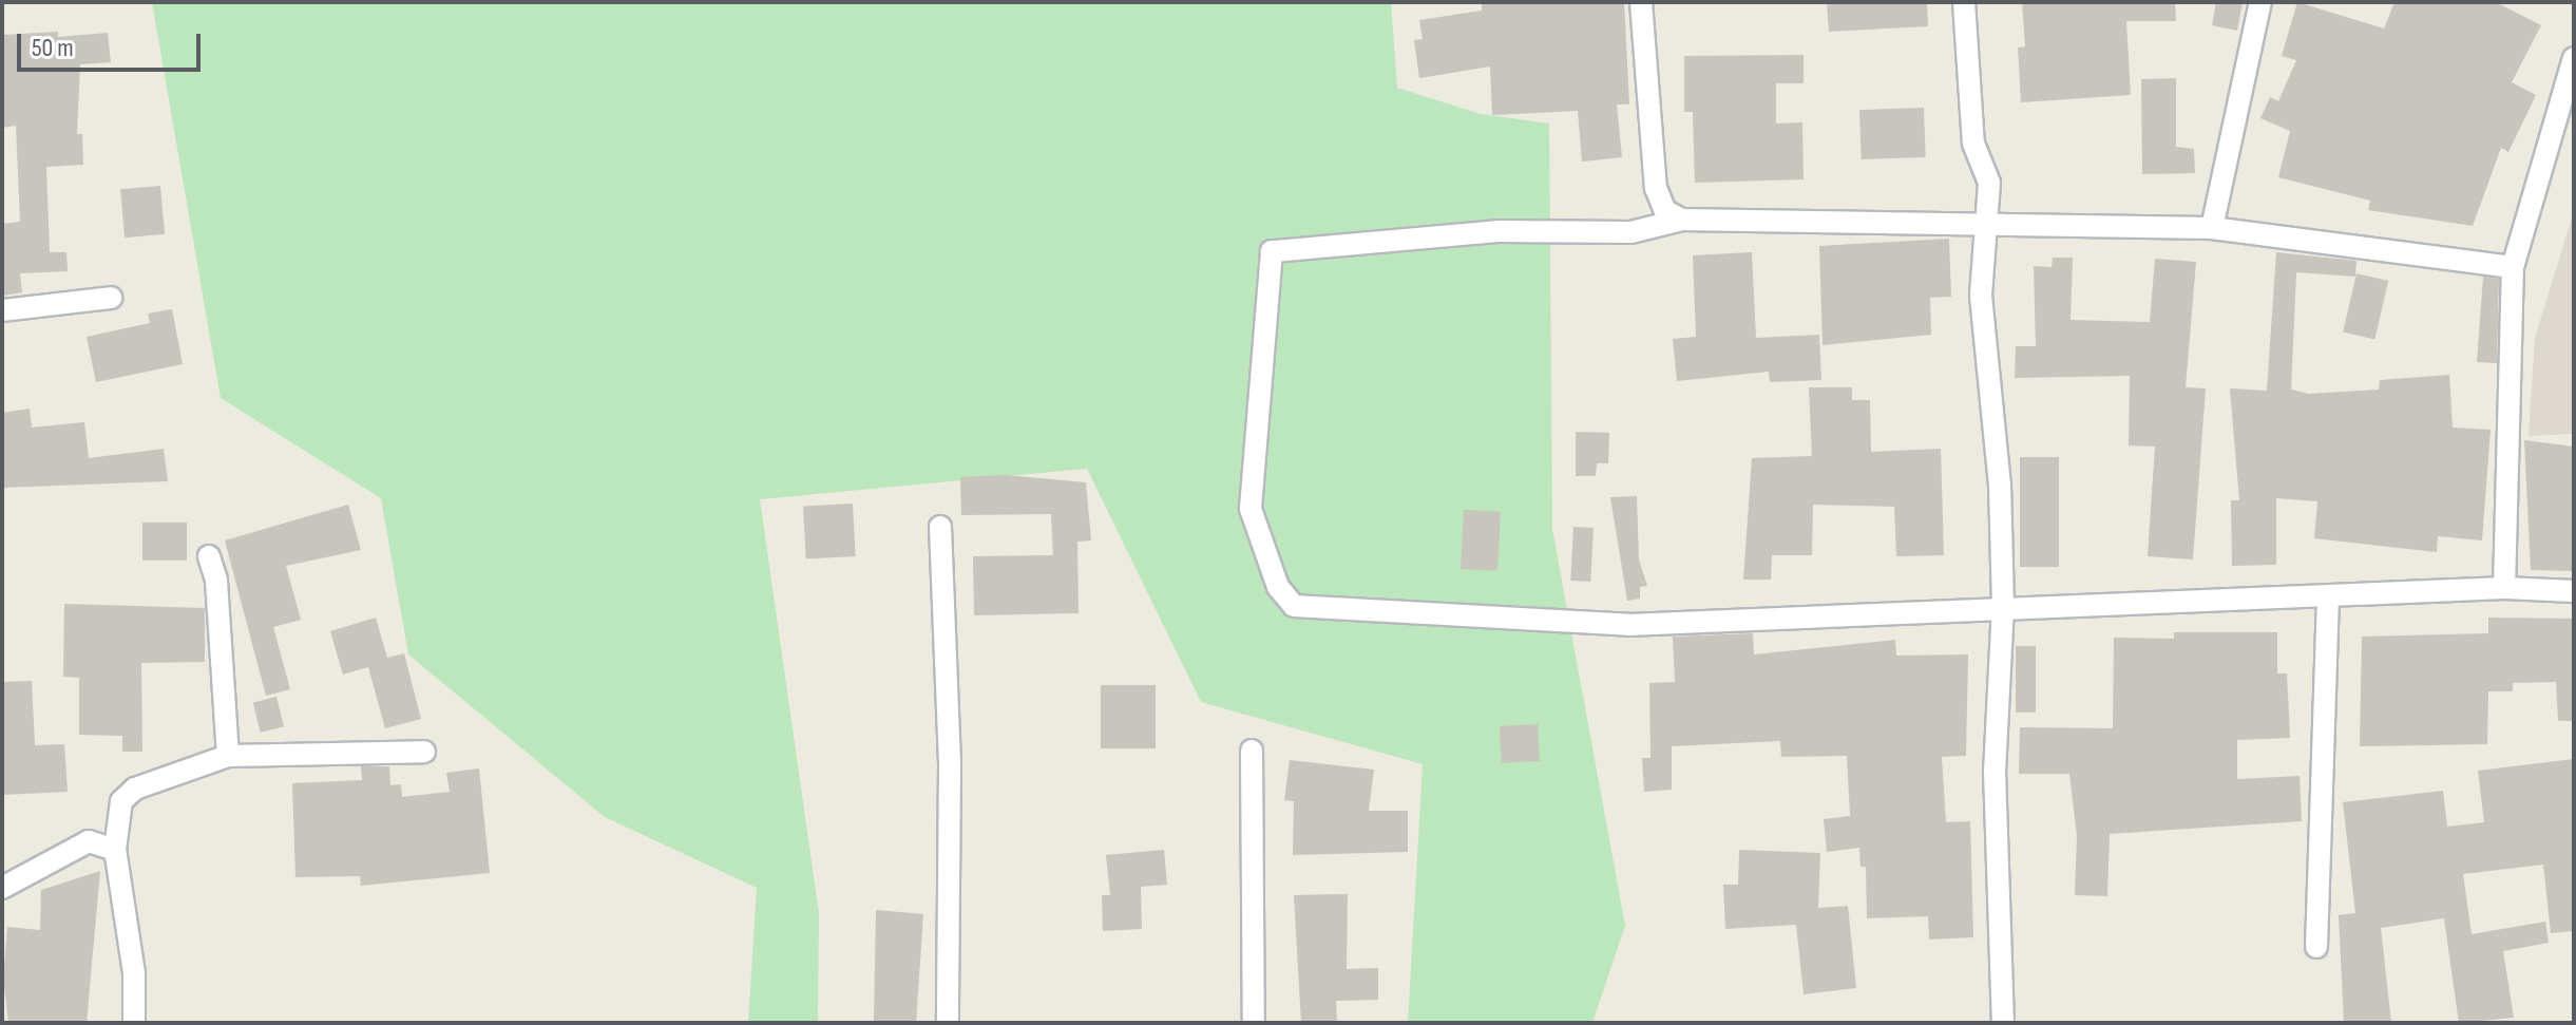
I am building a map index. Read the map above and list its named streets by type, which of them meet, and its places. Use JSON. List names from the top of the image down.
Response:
{
  "scale_bar": "50 m"
}
